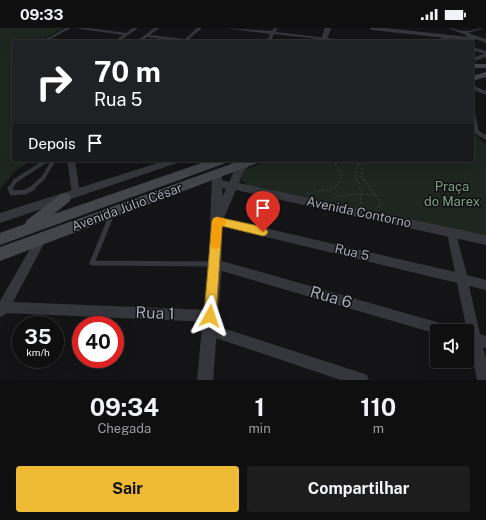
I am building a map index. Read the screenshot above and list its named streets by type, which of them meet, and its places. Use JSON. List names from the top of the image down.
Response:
{
  "streets": {
    "main road": ["Avenida Júlio César"],
    "street": [
      "Avenida Contorno",
      "Rua 5",
      "Rua 6",
      "Rua 1"
    ]
  },
  "crossings": [
    ["Avenida Júlio César", "Avenida Contorno"]
  ],
  "parks": ["Praça do Marex"],
  "page": {
    "status": "09:33",
    "turn": ["70 m", "Rua 5"],
    "then": "Depois",
    "speed": "35 km/h",
    "limit": "40",
    "eta": [
      "09:34",
      "Chegada",
      "1",
      "min",
      "110",
      "m"
    ],
    "buttons": ["Sair", "Compartilhar"]
  }
}
